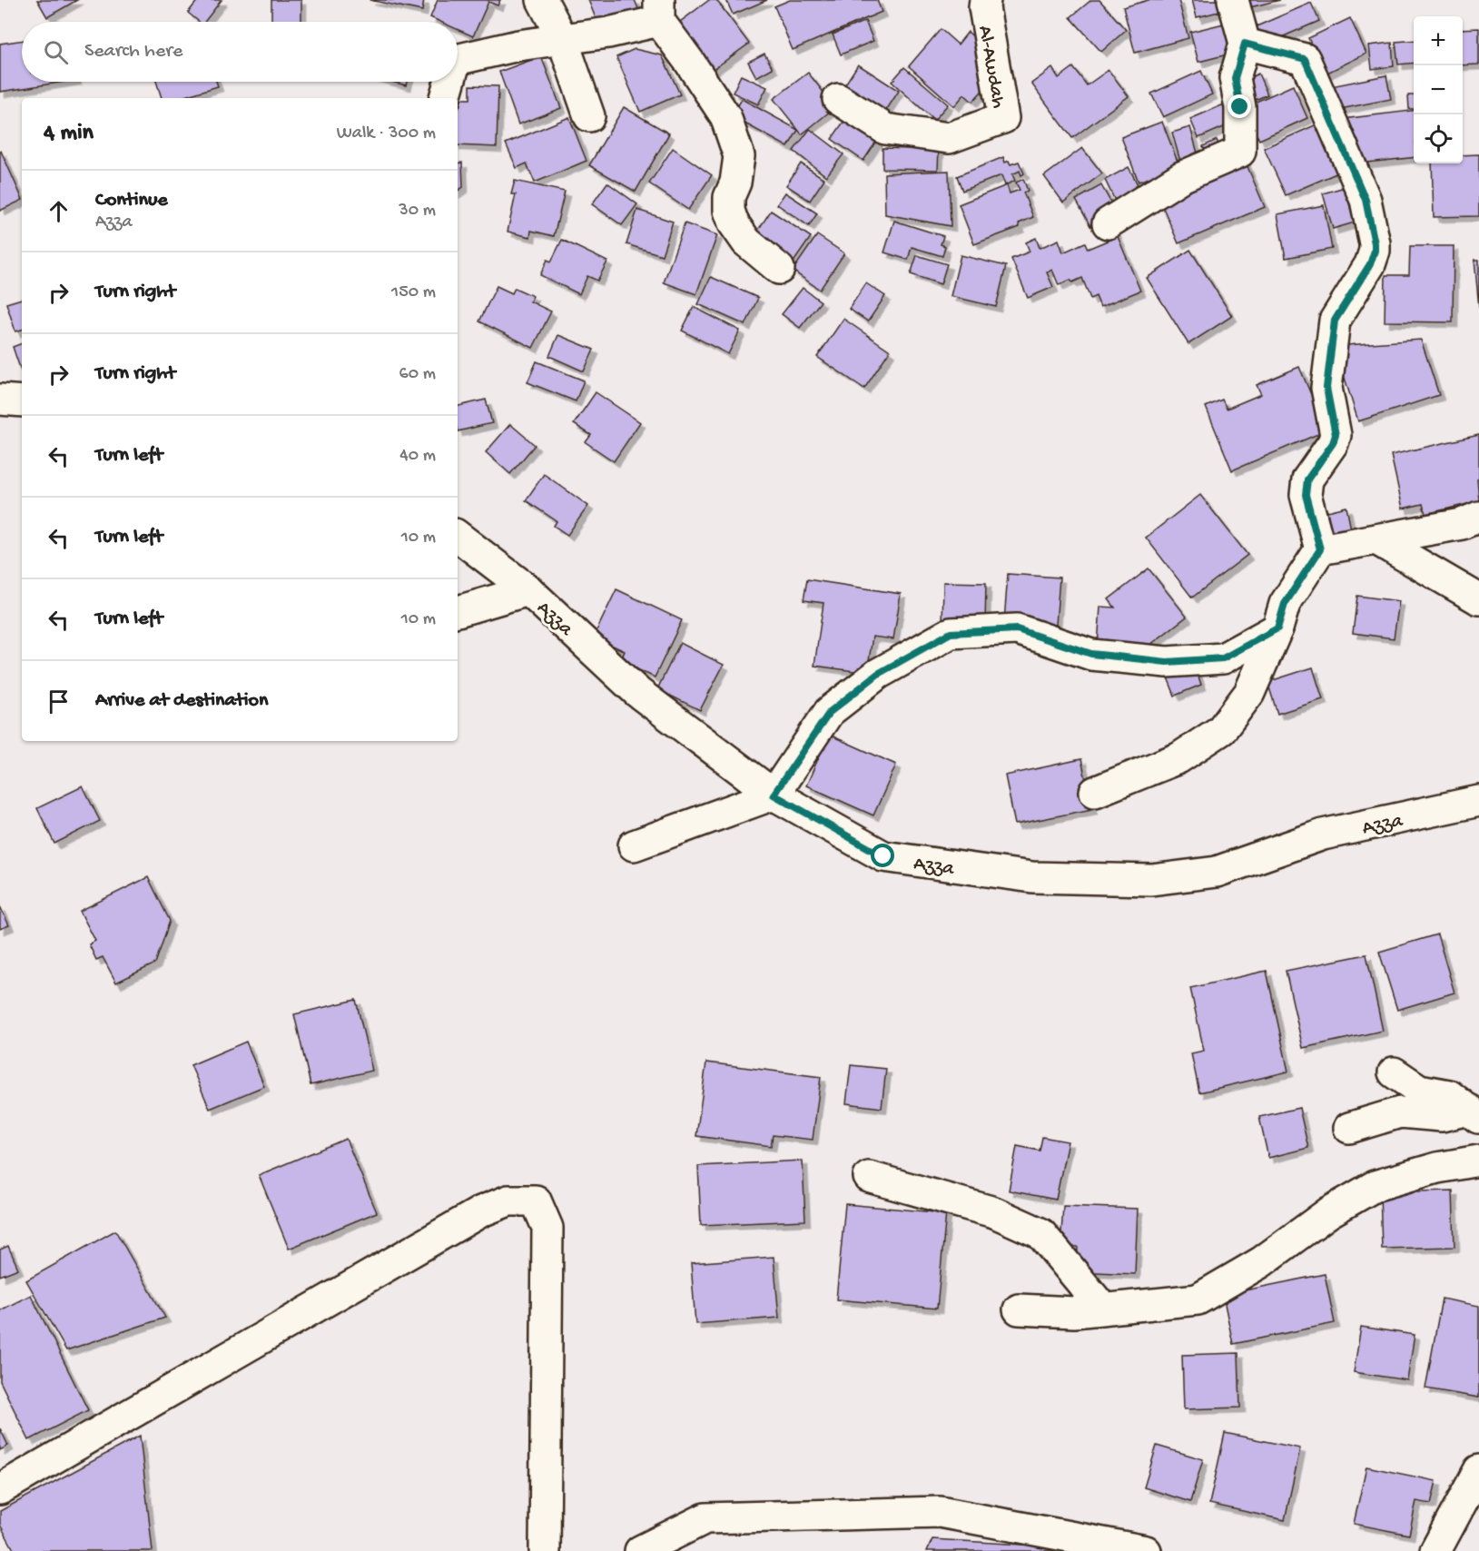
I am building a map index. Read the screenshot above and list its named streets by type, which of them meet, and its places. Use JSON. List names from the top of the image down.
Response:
{
  "streets": {
    "street": ["Al-Awdah", "Azza"]
  },
  "page": {
    "map_buttons": ["+", "−"],
    "search": "Search here",
    "heading": ["4 min", "Walk · 300 m"],
    "list": [
      ["Continue", "Azza", "30 m"],
      ["Turn right", "150 m"],
      ["Turn right", "60 m"],
      ["Turn left", "40 m"],
      ["Turn left", "10 m"],
      ["Turn left", "10 m"],
      "Arrive at destination"
    ]
  }
}
